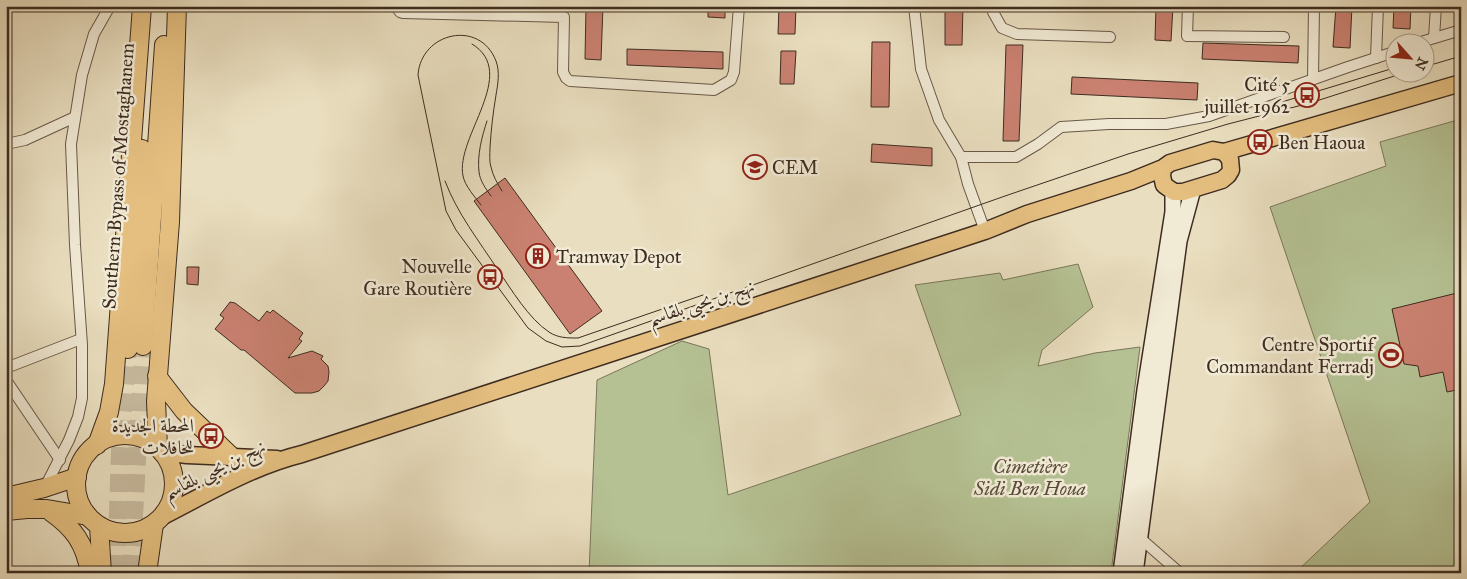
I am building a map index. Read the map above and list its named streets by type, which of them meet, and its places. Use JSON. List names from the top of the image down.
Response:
{
  "streets": {
    "highway": ["Southern Bypass of Mostaghanem"],
    "main road": ["نهج بن يحيى بلقاسم"]
  },
  "parks": ["Cimetière Sidi Ben Houa"],
  "places": {
    "bus stop": [
      "Cité 5 juillet 1962",
      "Ben Haoua",
      "Nouvelle Gare Routière",
      "المحطة الجديدة للحافلات"
    ],
    "school or university": ["CEM"],
    "building": ["Tramway Depot"],
    "sports": ["Centre Sportif Commandant Ferradj"]
  },
  "north": "bottom right"
}
